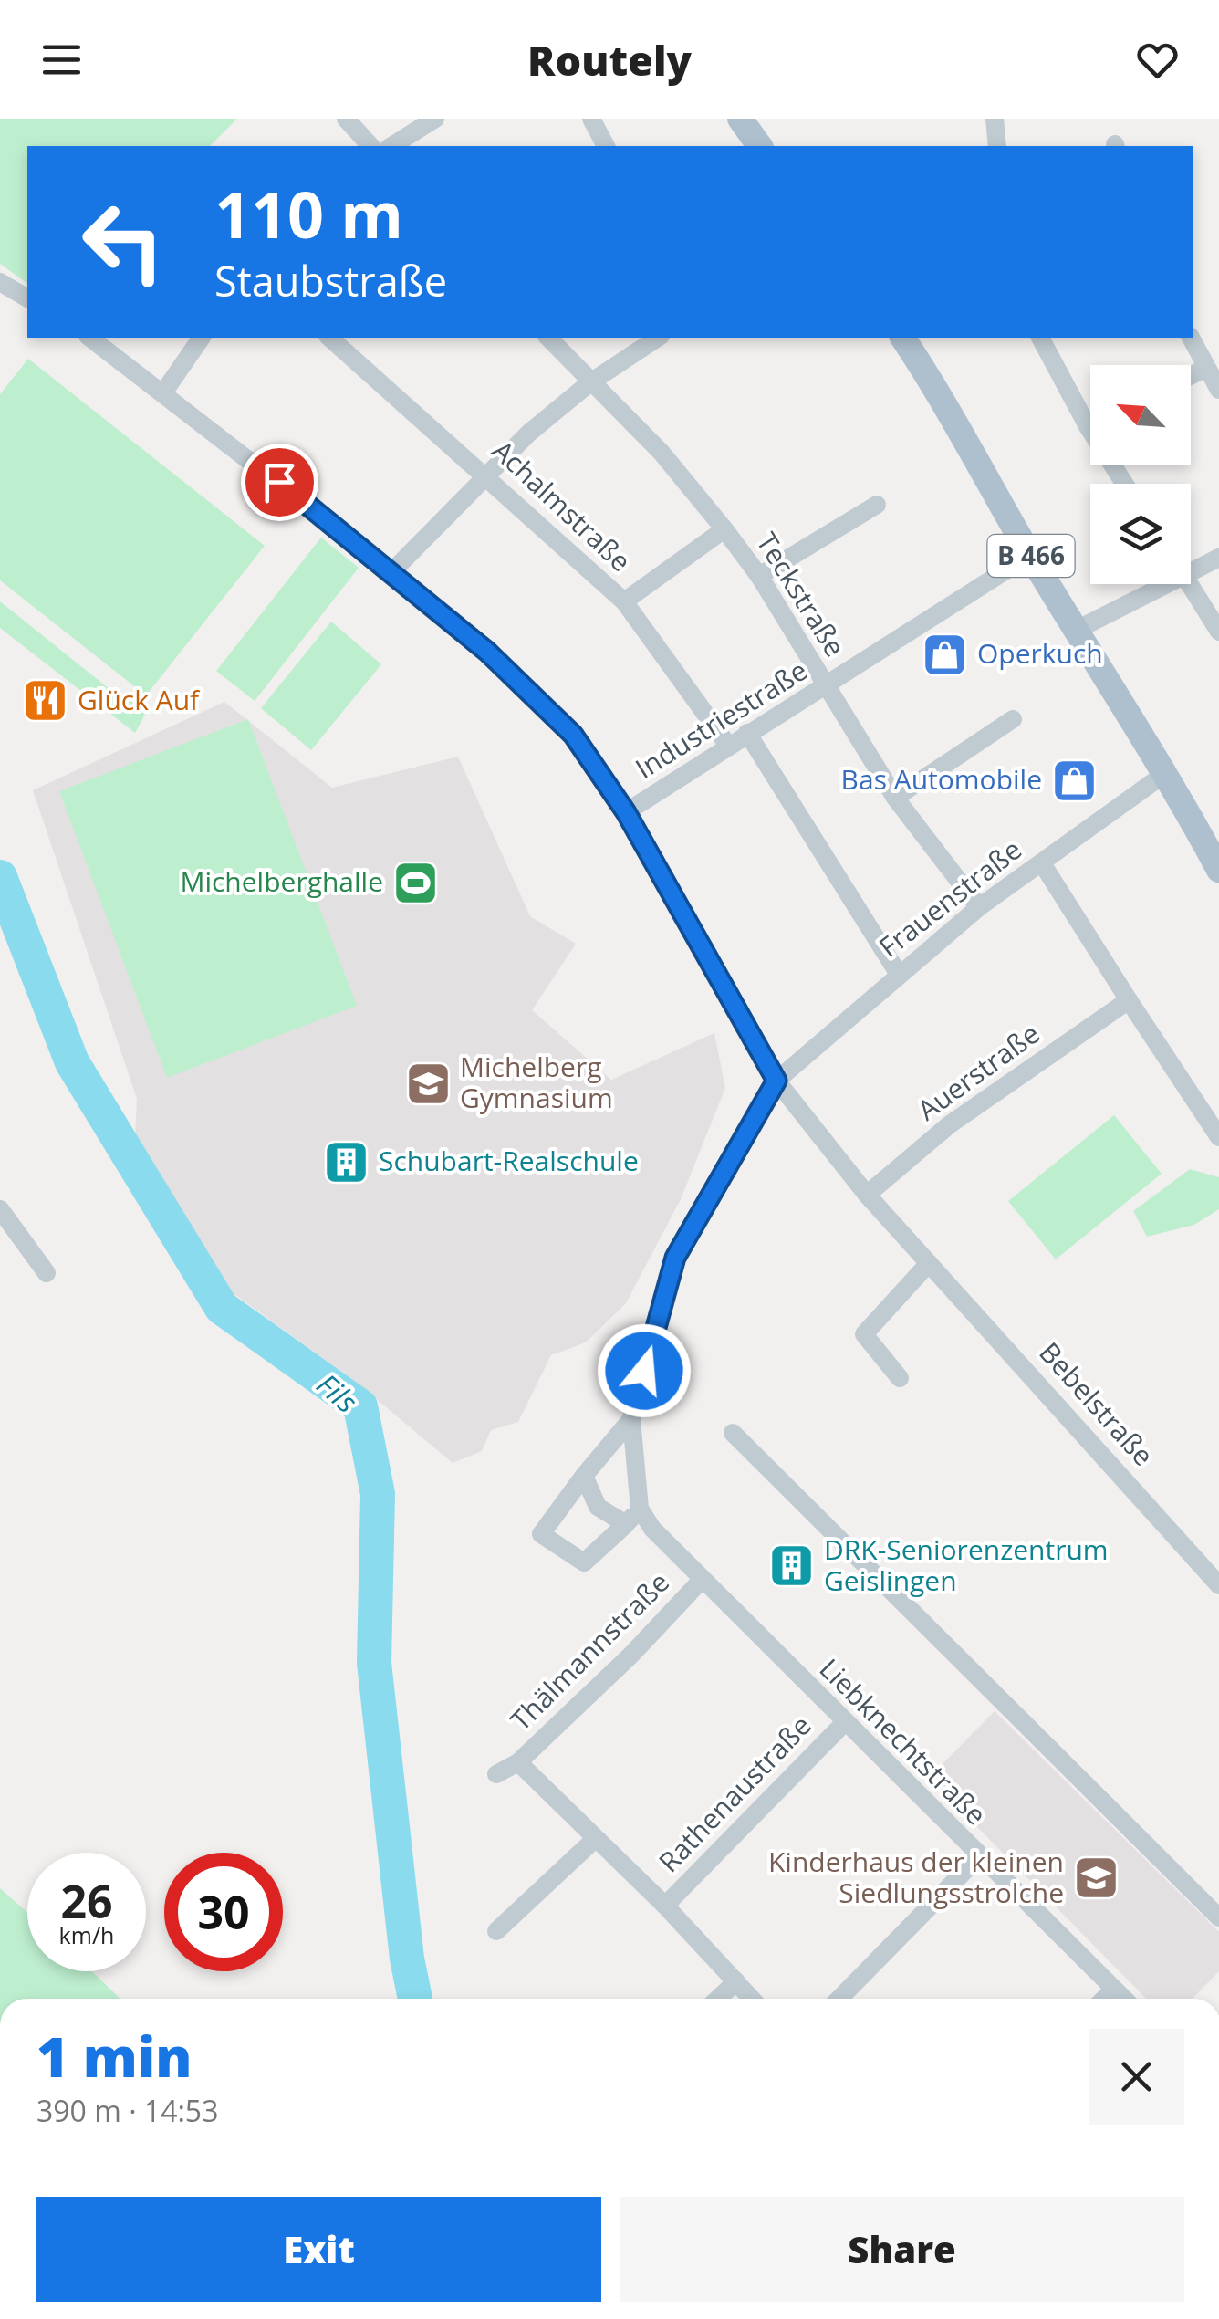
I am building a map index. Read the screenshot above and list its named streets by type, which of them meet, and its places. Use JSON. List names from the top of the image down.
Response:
{
  "streets": {
    "main road": ["B 466"],
    "street": [
      "Achalmstraße",
      "Teckstraße",
      "Industriestraße",
      "Frauenstraße",
      "Auerstraße",
      "Bebelstraße",
      "Thälmannstraße",
      "Liebknechtstraße",
      "Rathenaustraße"
    ]
  },
  "crossings": [
    ["Achalmstraße", "Industriestraße"],
    ["B 466", "Industriestraße"],
    ["B 466", "Frauenstraße"],
    ["Teckstraße", "Industriestraße"],
    ["Teckstraße", "Frauenstraße"],
    ["Industriestraße", "Bebelstraße"],
    ["Frauenstraße", "Bebelstraße"],
    ["Auerstraße", "Bebelstraße"],
    ["Thälmannstraße", "Liebknechtstraße"],
    ["Thälmannstraße", "Rathenaustraße"],
    ["Liebknechtstraße", "Rathenaustraße"]
  ],
  "water": ["Fils"],
  "places": {
    "shop": ["Operkuch", "Bas Automobile"],
    "restaurant": ["Glück Auf"],
    "sports": ["Michelberghalle"],
    "school or university": ["Michelberg Gymnasium", "Kinderhaus der kleinen Siedlungsstrolche"],
    "building": ["Schubart-Realschule", "DRK-Seniorenzentrum Geislingen"]
  },
  "north": "top left",
  "page": {
    "header": "Routely",
    "turn": ["110 m", "Staubstraße"],
    "speed": "26 km/h",
    "limit": "30",
    "heading": ["1 min", "390 m · 14:53"],
    "buttons": ["Exit", "Share"]
  }
}
